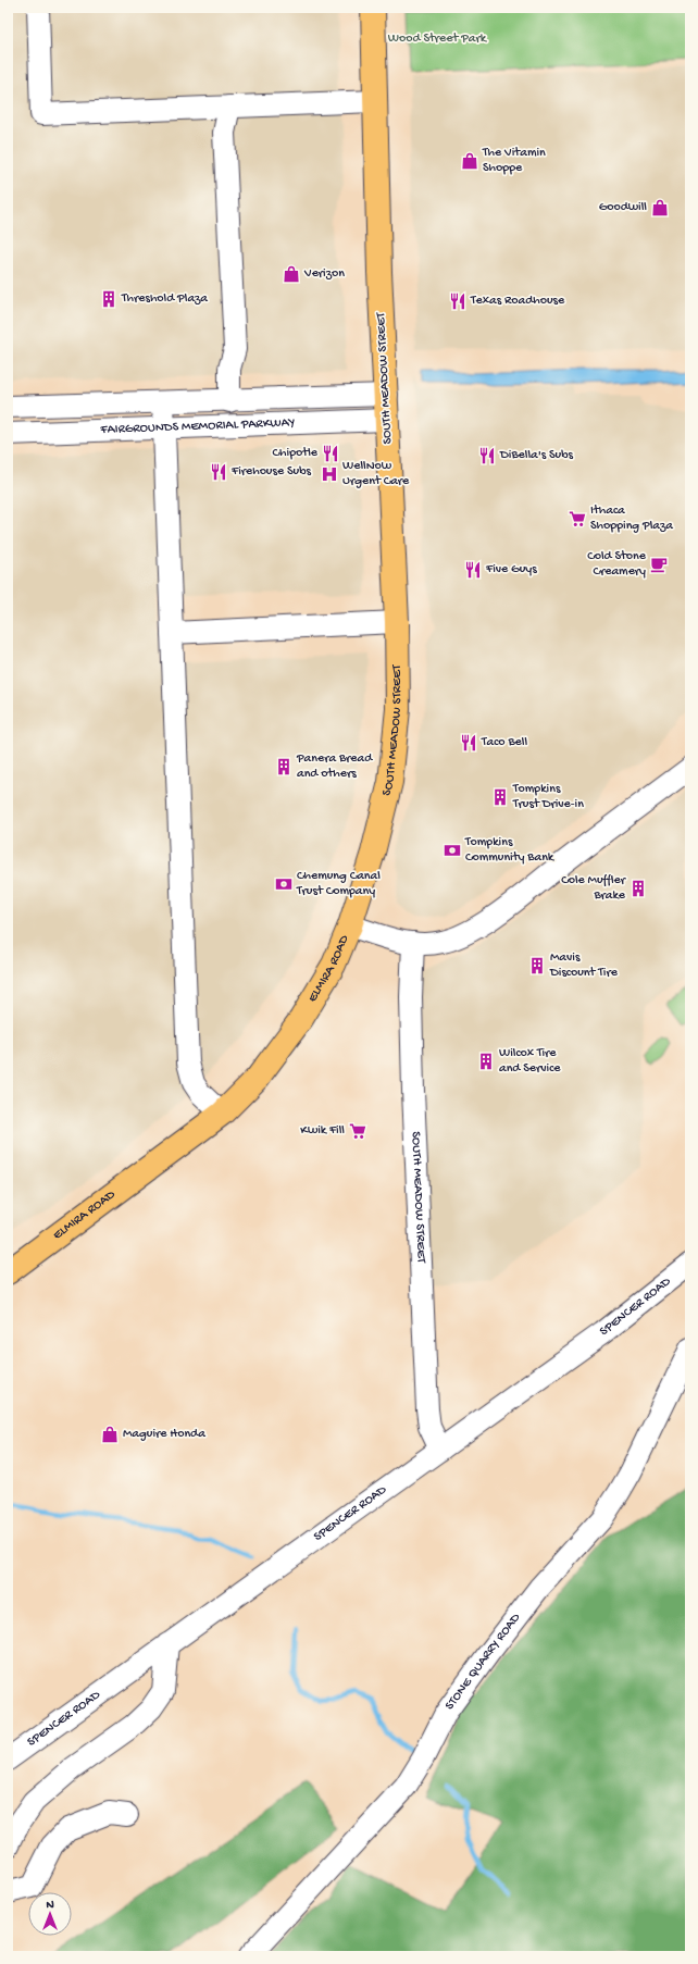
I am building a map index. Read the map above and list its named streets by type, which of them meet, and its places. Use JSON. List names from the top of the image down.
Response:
{
  "streets": {
    "highway": ["SOUTH MEADOW STREET", "ELMIRA ROAD"],
    "street": ["FAIRGROUNDS MEMORIAL PARKWAY", "SPENCER ROAD", "STONE QUARRY ROAD"]
  },
  "crossings": [
    ["SOUTH MEADOW STREET", "FAIRGROUNDS MEMORIAL PARKWAY"],
    ["SOUTH MEADOW STREET", "ELMIRA ROAD"],
    ["SOUTH MEADOW STREET", "SPENCER ROAD"]
  ],
  "parks": ["Wood Street Park"],
  "places": {
    "shop": [
      "The Vitamin Shoppe",
      "Goodwill",
      "Verizon",
      "Maguire Honda"
    ],
    "building": [
      "Threshold Plaza",
      "Panera Bread and others",
      "Tompkins Trust Drive-in",
      "Cole Muffler Brake",
      "Mavis Discount Tire",
      "Wilcox Tire and Service"
    ],
    "restaurant": [
      "Texas Roadhouse",
      "Chipotle",
      "DiBella's Subs",
      "Firehouse Subs",
      "Five Guys",
      "Taco Bell"
    ],
    "hospital": ["WellNow Urgent Care"],
    "supermarket": ["Ithaca Shopping Plaza", "Kwik Fill"],
    "cafe": ["Cold Stone Creamery"],
    "bank": ["Tompkins Community Bank", "Chemung Canal Trust Company"]
  },
  "north": "top"
}
